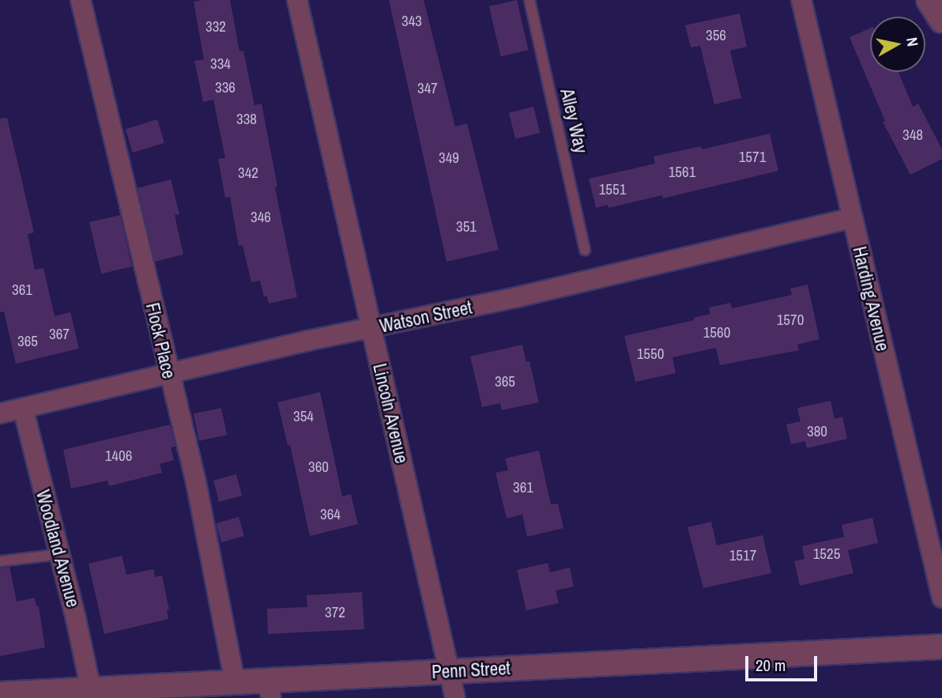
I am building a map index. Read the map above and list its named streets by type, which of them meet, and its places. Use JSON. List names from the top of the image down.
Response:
{
  "streets": {
    "street": [
      "Harding Avenue",
      "Watson Street",
      "Flock Place",
      "Lincoln Avenue",
      "Woodland Avenue",
      "Penn Street"
    ],
    "lane": ["Alley Way"]
  },
  "crossings": [
    ["Harding Avenue", "Watson Street"],
    ["Watson Street", "Flock Place"],
    ["Watson Street", "Lincoln Avenue"],
    ["Watson Street", "Woodland Avenue"],
    ["Flock Place", "Penn Street"],
    ["Lincoln Avenue", "Penn Street"],
    ["Woodland Avenue", "Penn Street"]
  ],
  "house_numbers": [
    "343",
    "332",
    "356",
    "334",
    "336",
    "347",
    "338",
    "348",
    "1571",
    "349",
    "1561",
    "342",
    "1551",
    "346",
    "351",
    "361",
    "1570",
    "1560",
    "367",
    "365",
    "1550",
    "365",
    "354",
    "380",
    "1406",
    "360",
    "361",
    "364",
    "1525",
    "1517",
    "372"
  ],
  "scale_bar": "20 m",
  "north": "right"
}
